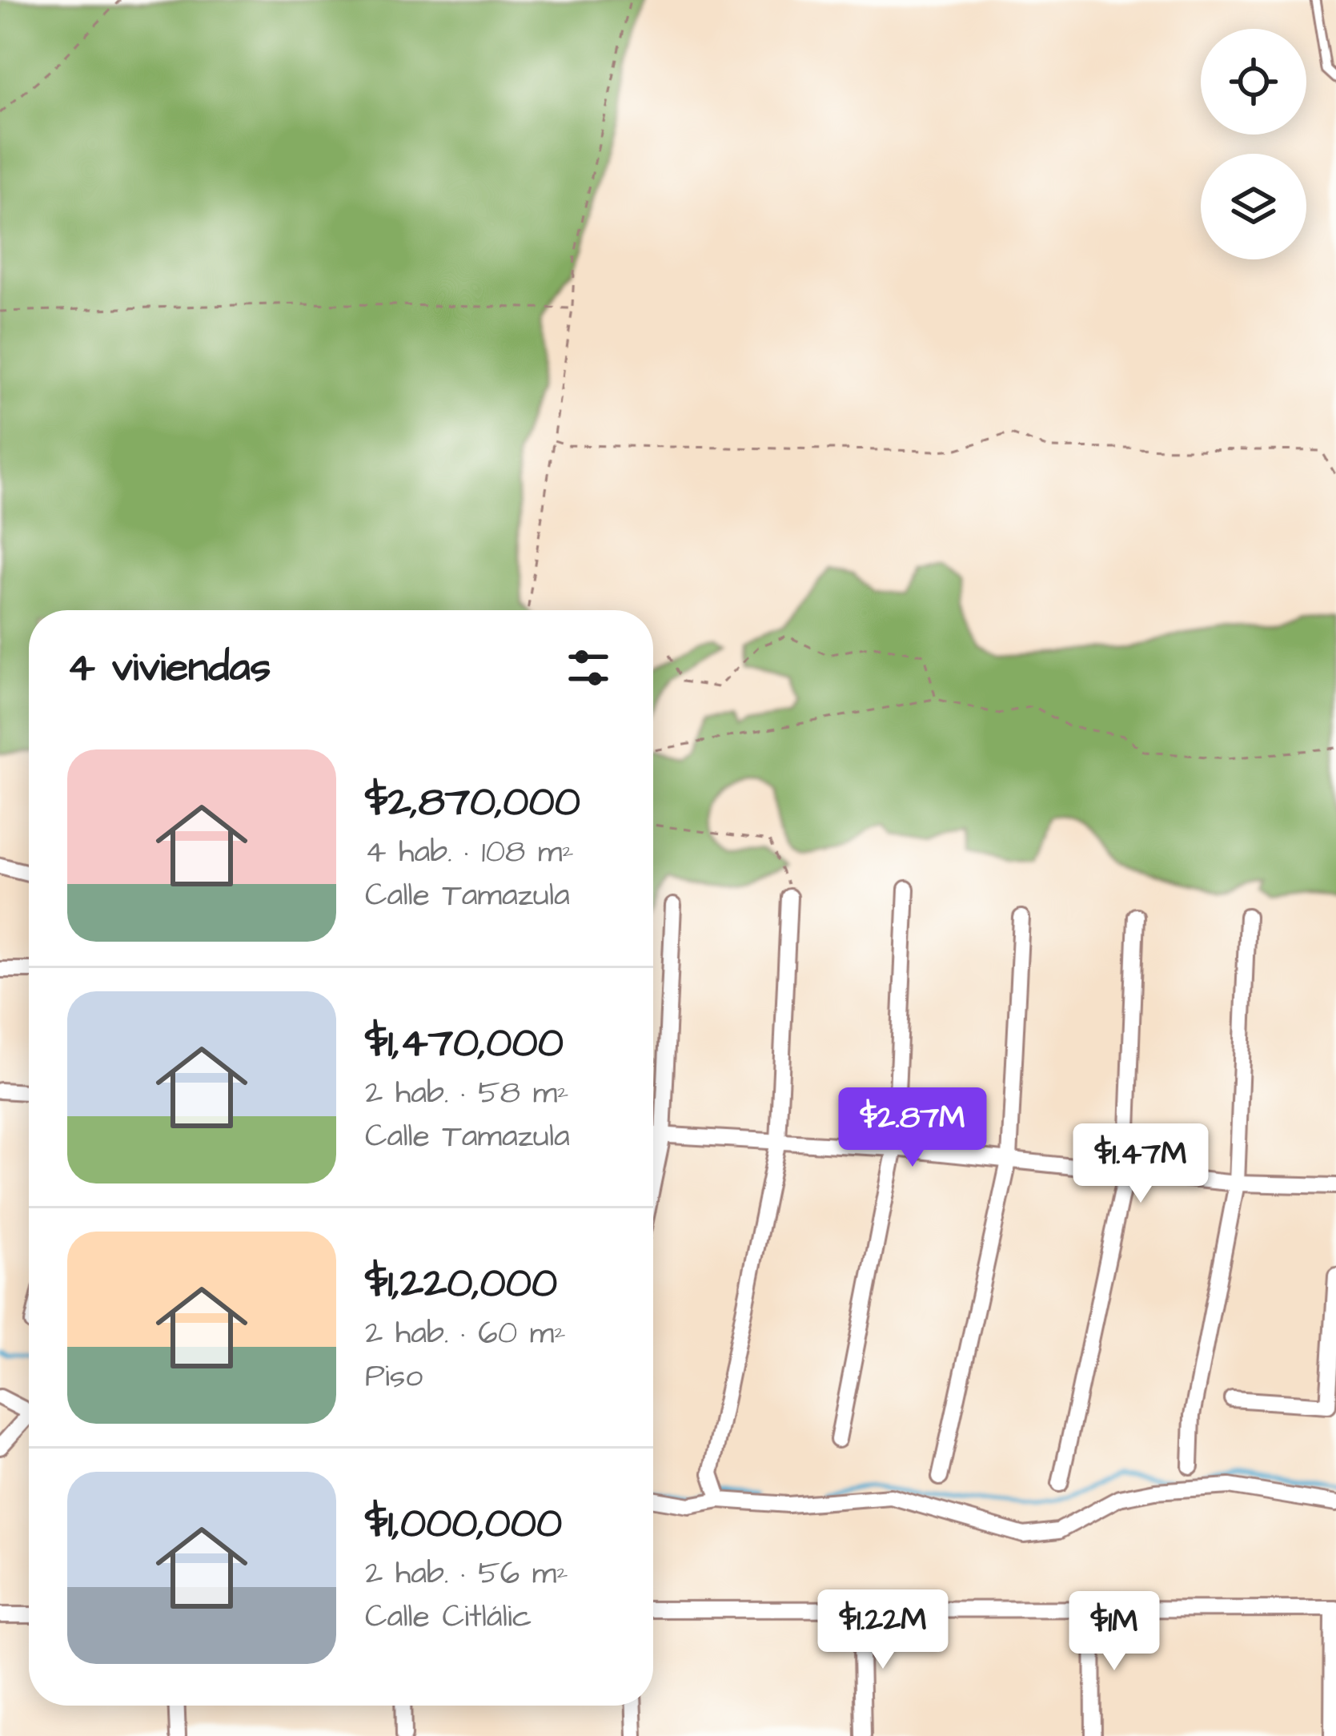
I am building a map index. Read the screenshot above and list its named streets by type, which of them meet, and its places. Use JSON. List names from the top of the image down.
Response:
{
  "page": {
    "heading": "4 viviendas",
    "list": [
      {
        "name": "$2,870,000",
        "note": "4 hab. · 108 m² · Calle Tamazula"
      },
      {
        "name": "$1,470,000",
        "note": "2 hab. · 58 m² · Calle Tamazula"
      },
      {
        "name": "$1,220,000",
        "note": "2 hab. · 60 m² · Piso"
      },
      {
        "name": "$1,000,000",
        "note": "2 hab. · 56 m² · Calle Citlálic"
      }
    ],
    "price": [
      "$2.87M",
      "$1.47M",
      "$1.22M",
      "$1M"
    ]
  }
}
